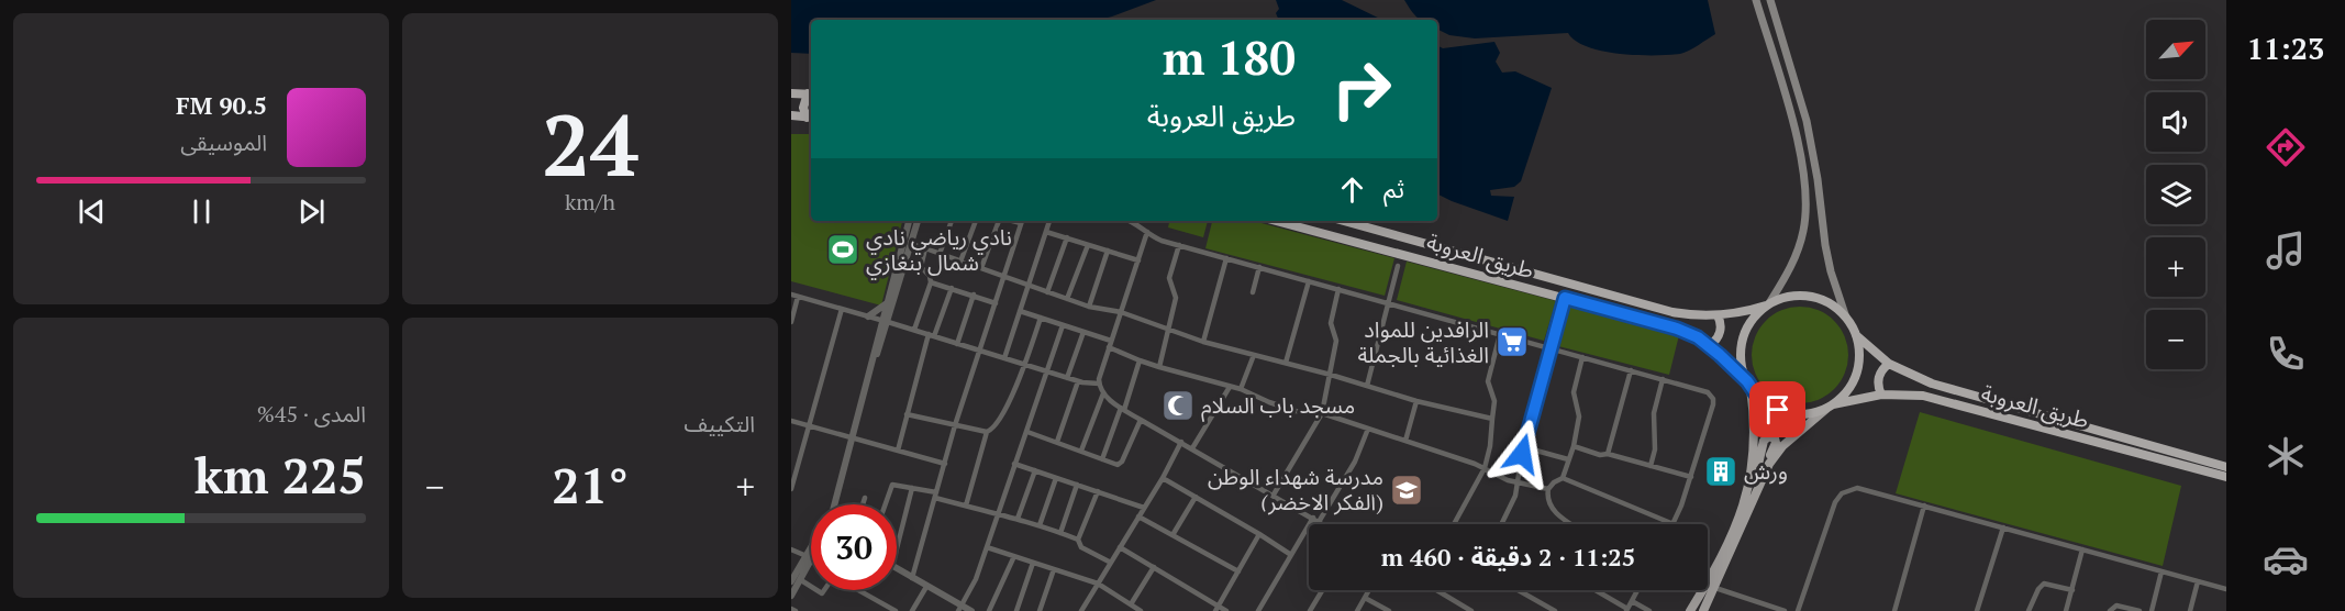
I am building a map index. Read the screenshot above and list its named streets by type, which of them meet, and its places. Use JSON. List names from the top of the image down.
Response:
{
  "streets": {
    "highway": ["طريق العروبة"]
  },
  "places": {
    "sports": ["نادي رياضي نادي شمال بنغازي"],
    "supermarket": ["الرافدين للمواد الغذائية بالجملة"],
    "mosque": ["مسجد باب السلام"],
    "building": ["ورش"],
    "school or university": ["مدرسة شهداء الوطن (الفكر الاخضر)"]
  },
  "north": "top right",
  "page": {
    "tabs": "11:23",
    "tile": [
      ["24", "km/h"],
      "التكييف",
      ["المدى · 45%", "225 km"]
    ],
    "map_buttons": ["+", "−"],
    "turn": ["180 m", "طريق العروبة"],
    "song": ["90.5 FM", "الموسيقى"],
    "then": "ثم",
    "heat": ["−", "21°", "+"],
    "limit": "30",
    "trip": "11:25 · 2 دقيقة · 460 m"
  }
}
